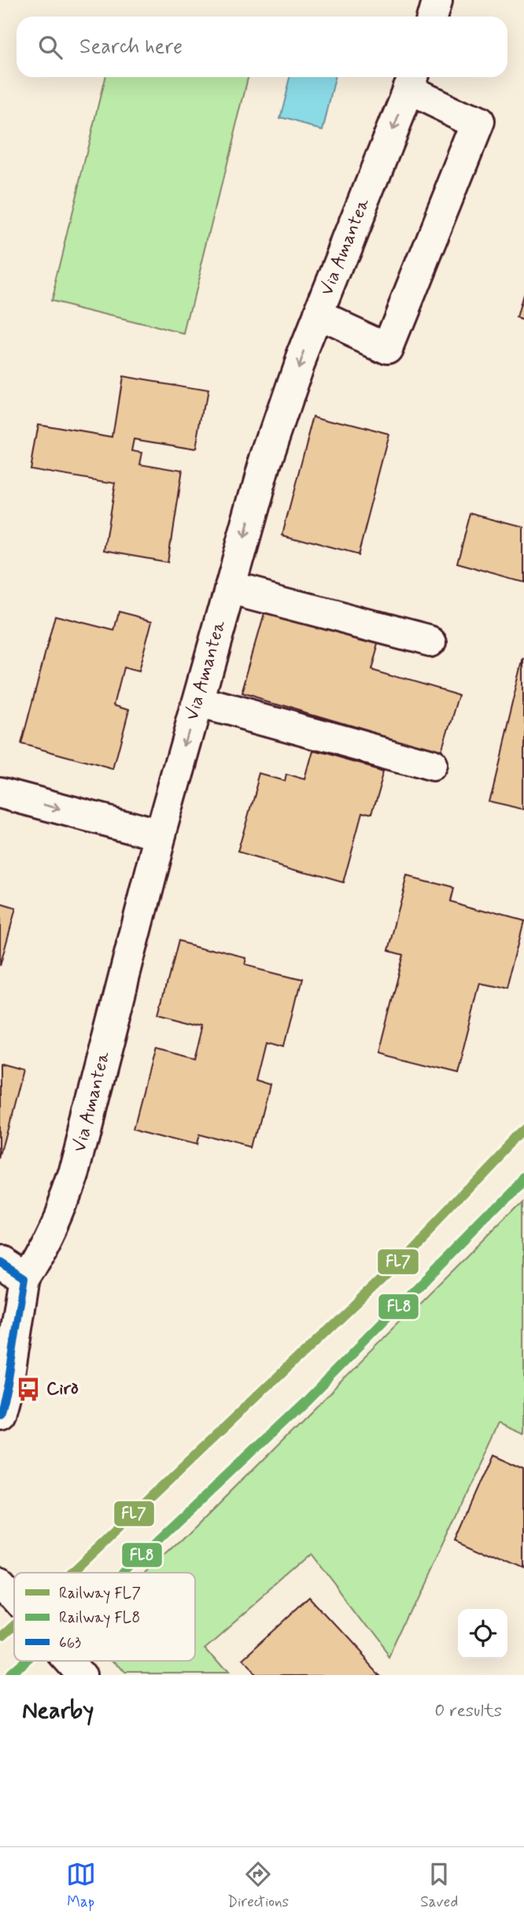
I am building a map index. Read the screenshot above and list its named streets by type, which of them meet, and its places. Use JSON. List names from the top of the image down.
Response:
{
  "streets": {
    "street": ["Via Amantea"]
  },
  "one_way": ["Via Amantea"],
  "places": {
    "bus stop": ["Cirò"]
  },
  "lines": ["rail line FL7", "rail line FL8", "transit line 663"],
  "legend": ["Railway FL7", "Railway FL8", "663"],
  "page": {
    "search": "Search here",
    "heading": ["Nearby", "0 results"],
    "nav": ["Map", "Directions", "Saved"]
  }
}
